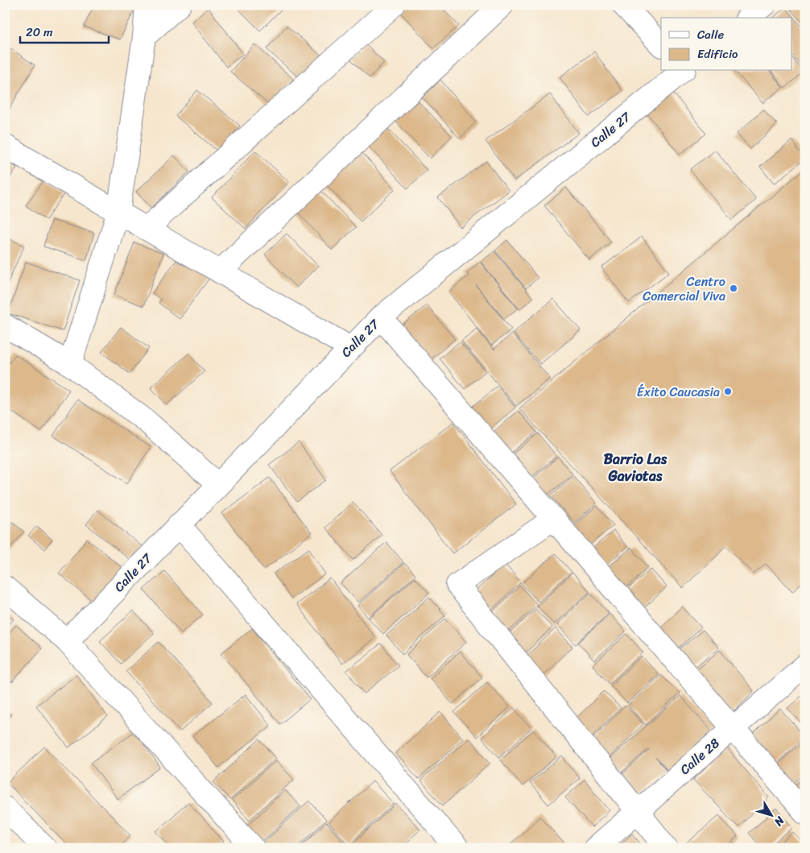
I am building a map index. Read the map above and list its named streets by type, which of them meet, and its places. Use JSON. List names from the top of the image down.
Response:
{
  "streets": {
    "street": ["Calle 27", "Calle 28"]
  },
  "districts": ["Barrio Las Gaviotas"],
  "places": ["Centro Comercial Viva", "Éxito Caucasia"],
  "legend": ["Calle", "Edificio"],
  "scale_bar": "20 m",
  "north": "bottom right"
}
